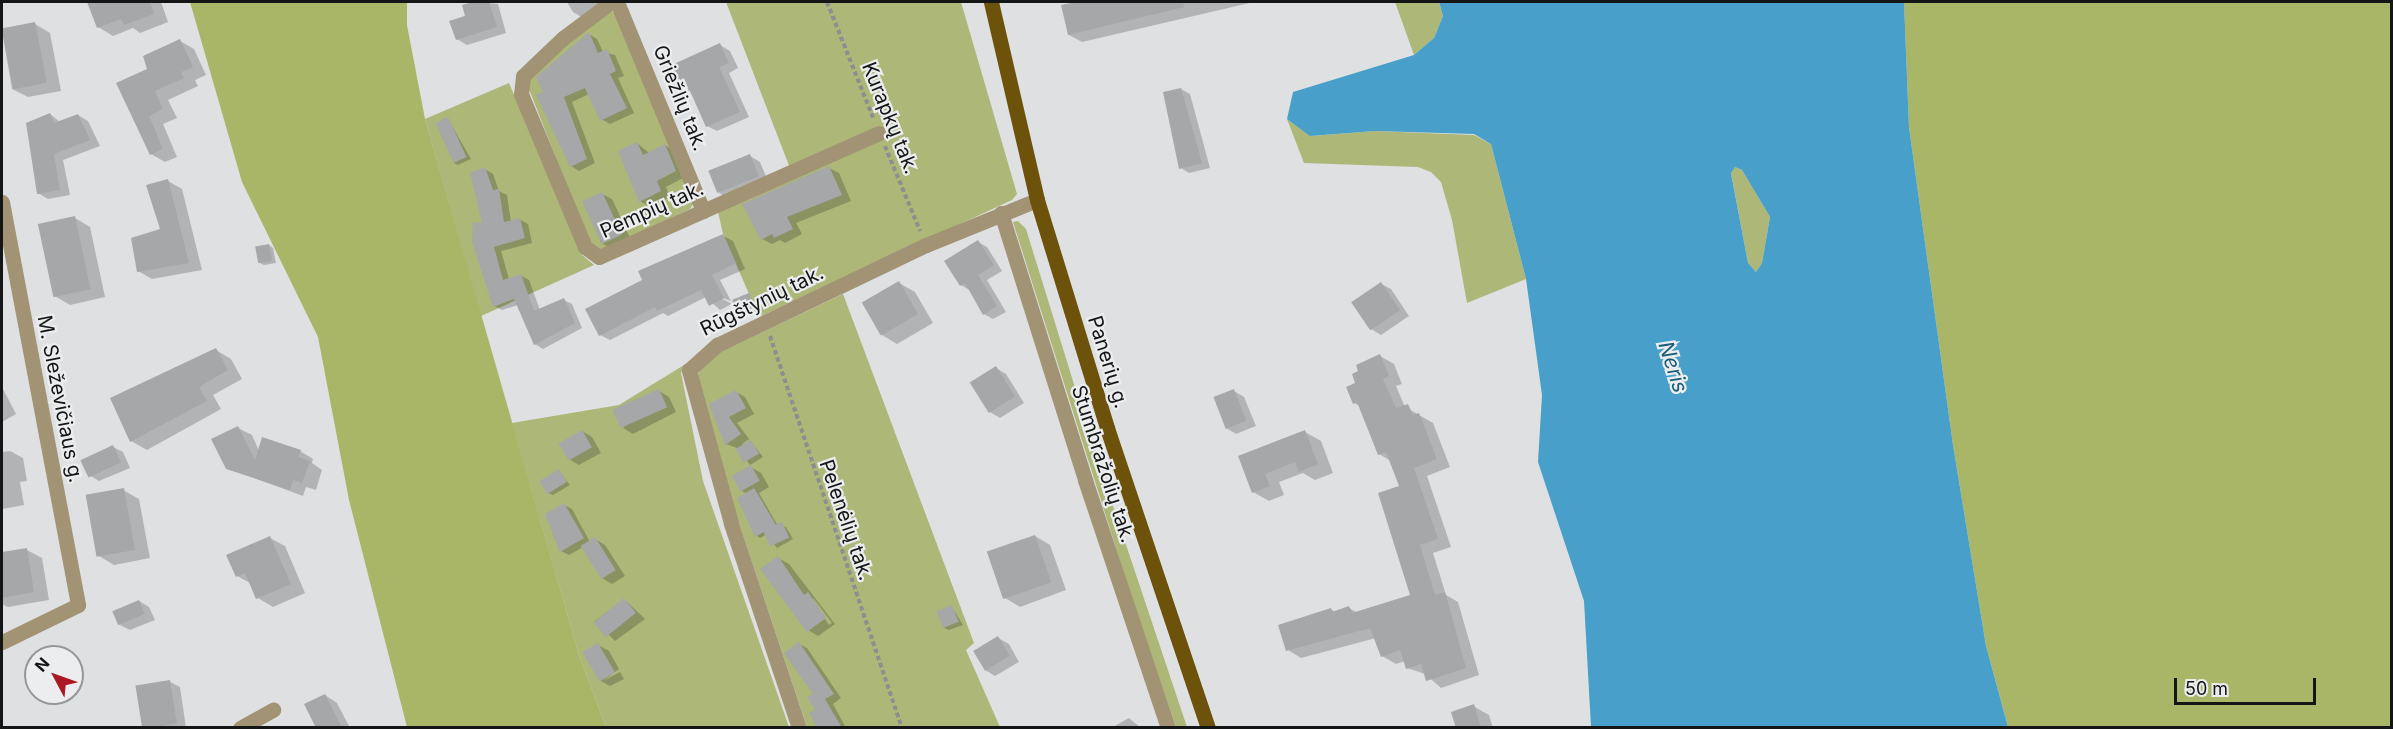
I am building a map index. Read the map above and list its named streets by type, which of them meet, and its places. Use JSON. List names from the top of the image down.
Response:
{
  "streets": {
    "main road": ["Panerių g."],
    "street": [
      "Griežlių tak.",
      "Pempių tak.",
      "Rūgštynių tak.",
      "M. Sleževičiaus g.",
      "Stumbražolių tak."
    ],
    "path": ["Kurapkų tak.", "Pelenėlių tak."]
  },
  "crossings": [
    ["Griežlių tak.", "Pempių tak."],
    ["Kurapkų tak.", "Pempių tak."],
    ["Kurapkų tak.", "Rūgštynių tak."],
    ["Rūgštynių tak.", "Panerių g."],
    ["Rūgštynių tak.", "Stumbražolių tak."],
    ["Rūgštynių tak.", "Pelenėlių tak."]
  ],
  "water": ["Neris"],
  "scale_bar": "50 m",
  "north": "top left"
}
